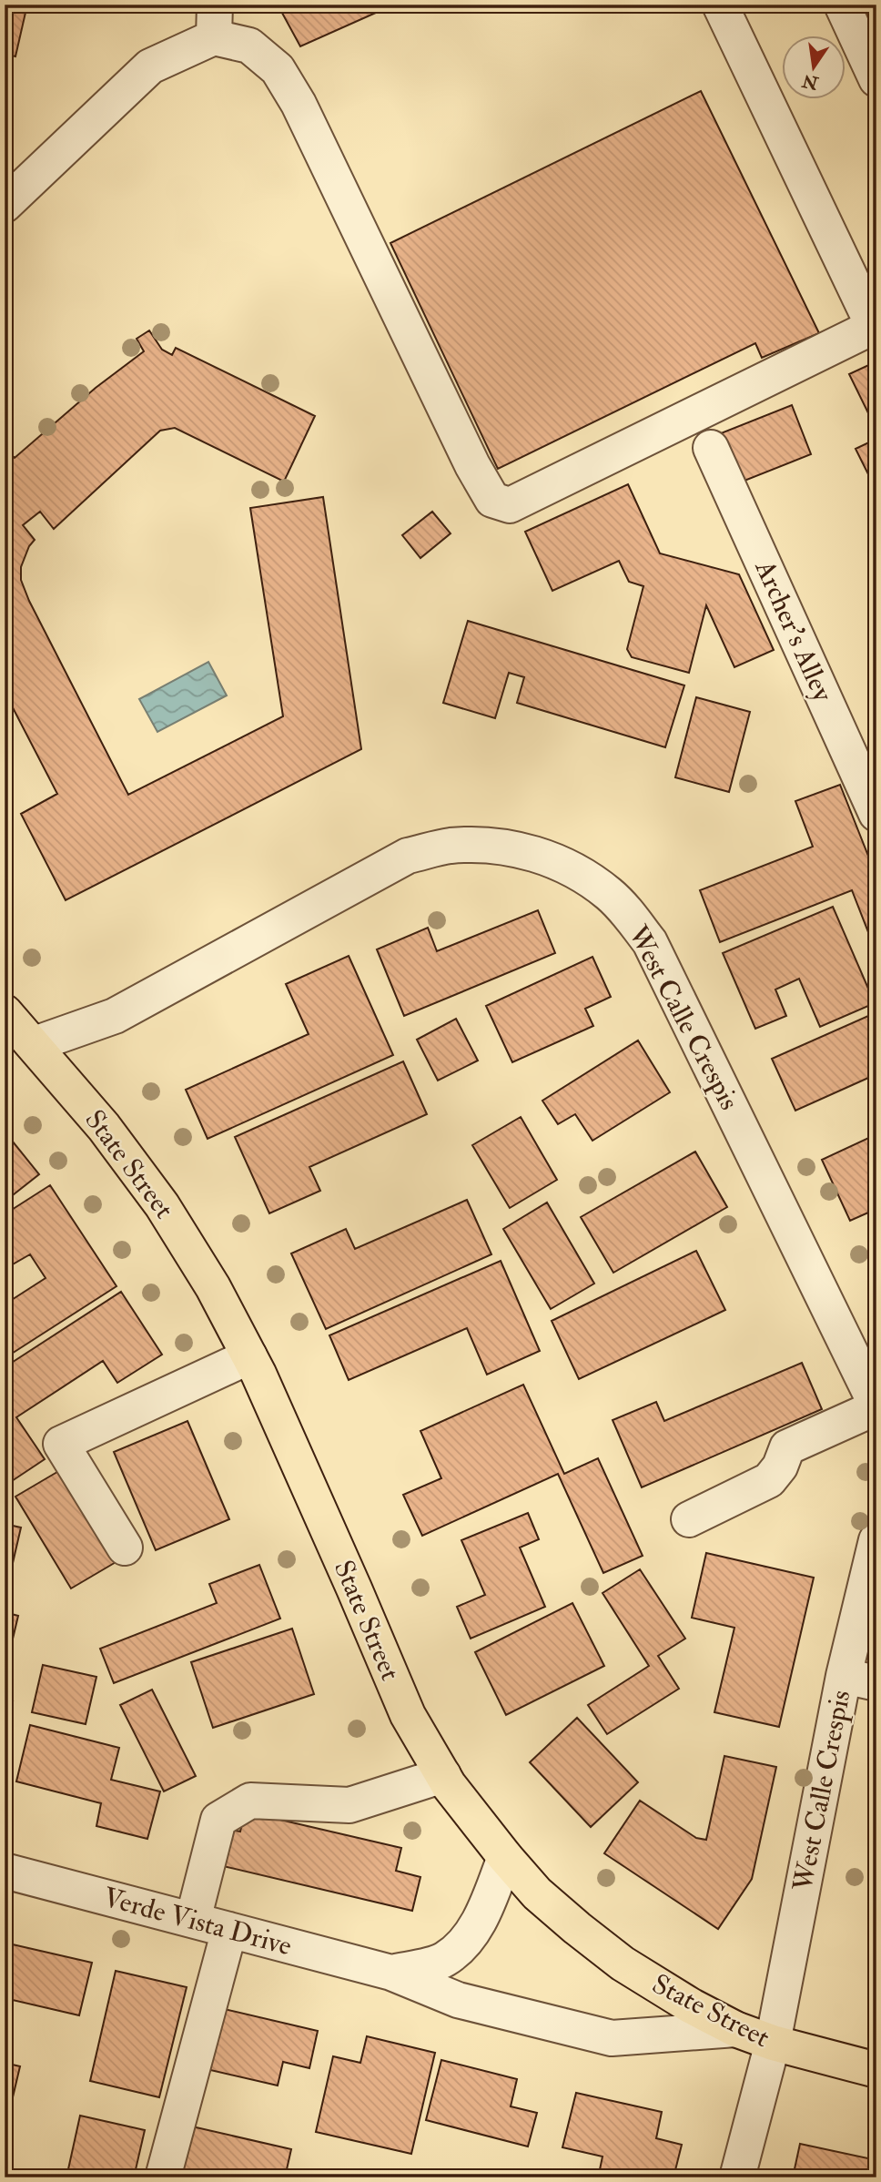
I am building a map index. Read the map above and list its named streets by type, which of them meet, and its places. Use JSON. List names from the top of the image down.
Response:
{
  "streets": {
    "main road": ["State Street"],
    "street": ["Archer's Alley", "West Calle Crespis", "Verde Vista Drive"]
  },
  "crossings": [
    ["West Calle Crespis", "State Street"],
    ["State Street", "Verde Vista Drive"]
  ],
  "north": "bottom"
}
